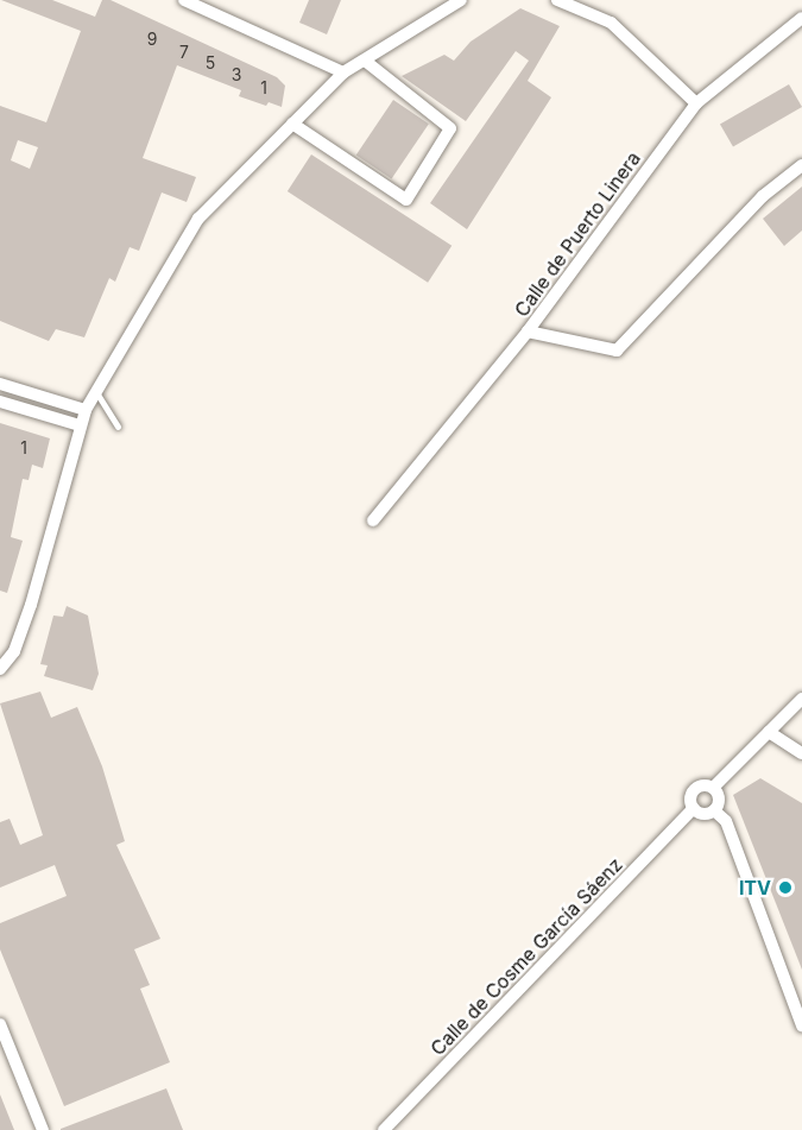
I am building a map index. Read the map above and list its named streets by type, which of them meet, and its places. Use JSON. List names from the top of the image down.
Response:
{
  "streets": {
    "street": ["Calle de Puerto Linera", "Calle de Cosme García Sáenz"]
  },
  "places": ["ITV"],
  "house_numbers": [
    "9",
    "7",
    "5",
    "3",
    "1",
    "1"
  ]
}
